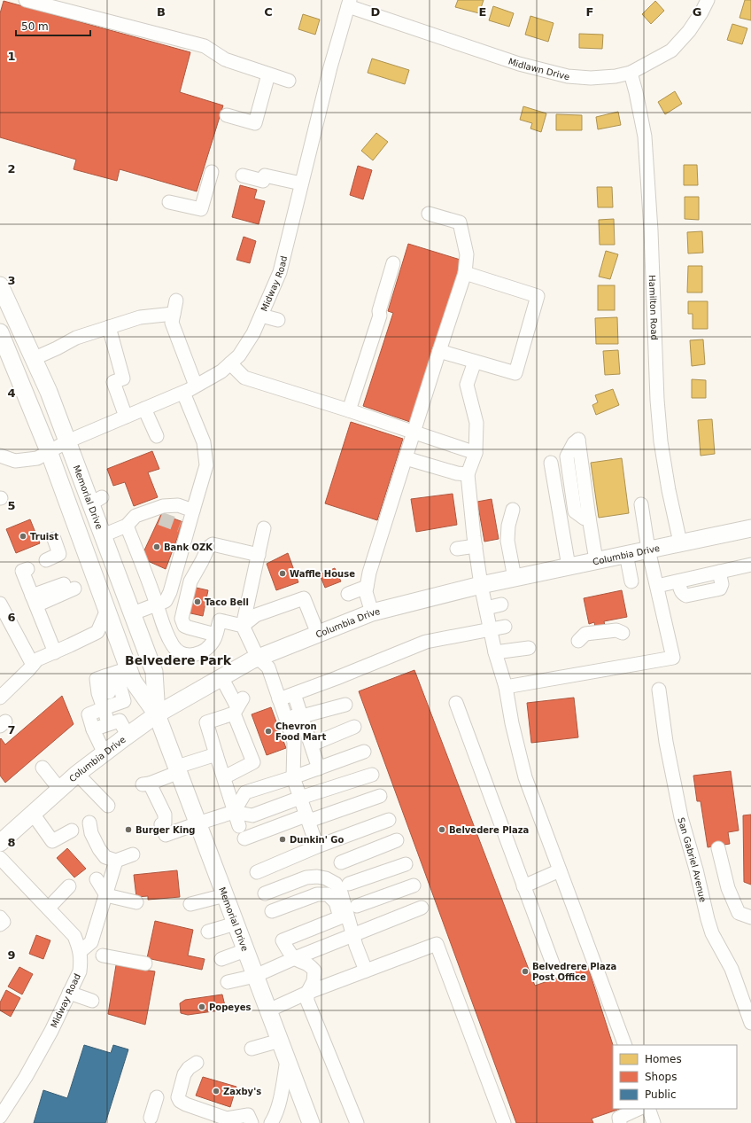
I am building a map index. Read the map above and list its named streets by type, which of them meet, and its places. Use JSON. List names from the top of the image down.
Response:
{
  "streets": {
    "main road": ["Memorial Drive", "Columbia Drive"],
    "street": [
      "Midlawn Drive",
      "Midway Road",
      "Hamilton Road",
      "San Gabriel Avenue"
    ]
  },
  "crossings": [
    ["Midlawn Drive", "Midway Road"],
    ["Midlawn Drive", "Hamilton Road"],
    ["Midway Road", "Memorial Drive"],
    ["Hamilton Road", "Columbia Drive"],
    ["Memorial Drive", "Columbia Drive"]
  ],
  "districts": ["Belvedere Park"],
  "places": [
    "Truist",
    "Bank OZK",
    "Waffle House",
    "Taco Bell",
    "Chevron Food Mart",
    "Burger King",
    "Belvedere Plaza",
    "Dunkin' Go",
    "Belvedrere Plaza Post Office",
    "Popeyes",
    "Zaxby's"
  ],
  "legend": ["Homes", "Shops", "Public"],
  "scale_bar": "50 m",
  "grid": {
    "columns": [
      "B",
      "C",
      "D",
      "E",
      "F",
      "G"
    ],
    "rows": [
      "1",
      "2",
      "3",
      "4",
      "5",
      "6",
      "7",
      "8",
      "9"
    ]
  }
}
